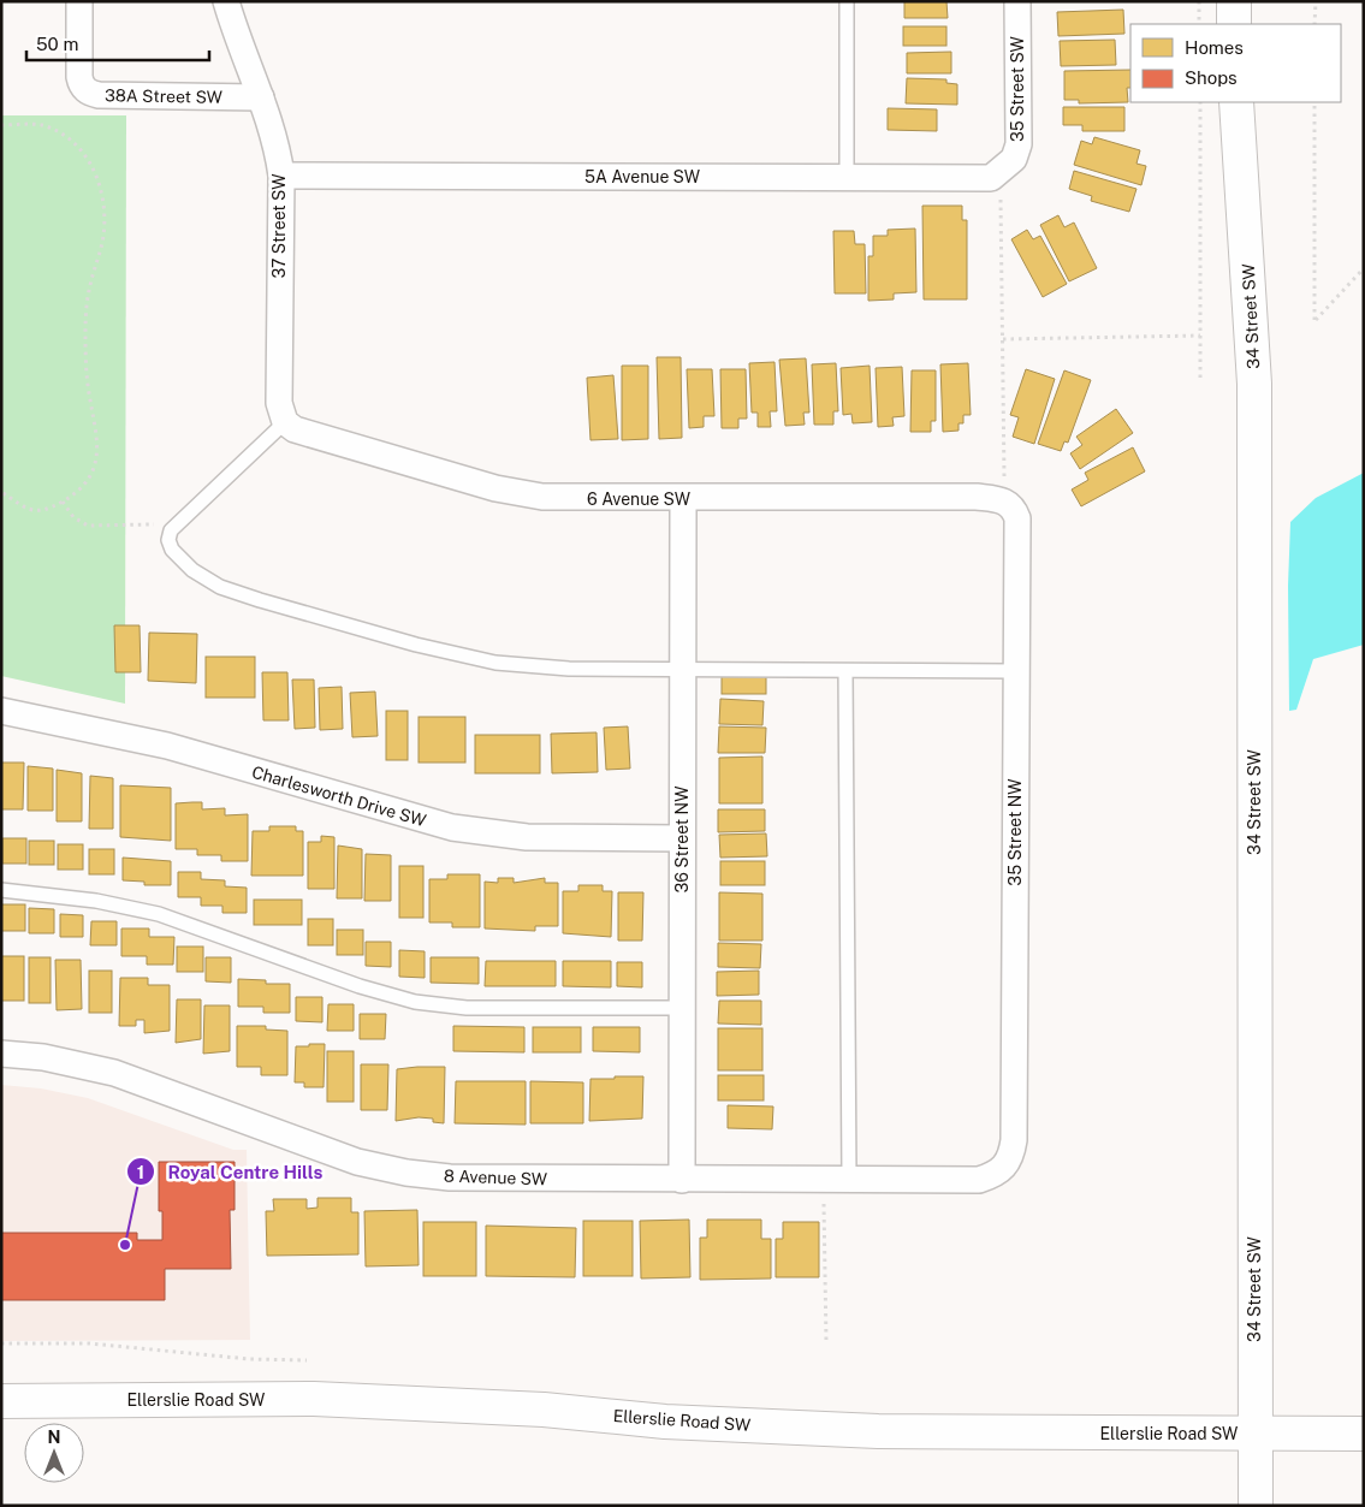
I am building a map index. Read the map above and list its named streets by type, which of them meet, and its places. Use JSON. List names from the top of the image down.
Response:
{
  "streets": {
    "main road": ["34 Street SW", "Ellerslie Road SW"],
    "street": [
      "35 Street SW",
      "38A Street SW",
      "5A Avenue SW",
      "37 Street SW",
      "6 Avenue SW",
      "Charlesworth Drive SW",
      "35 Street NW",
      "36 Street NW",
      "8 Avenue SW"
    ]
  },
  "crossings": [
    ["35 Street SW", "5A Avenue SW"],
    ["38A Street SW", "37 Street SW"],
    ["5A Avenue SW", "37 Street SW"],
    ["37 Street SW", "6 Avenue SW"],
    ["34 Street SW", "Ellerslie Road SW"],
    ["6 Avenue SW", "35 Street NW"],
    ["6 Avenue SW", "36 Street NW"],
    ["Charlesworth Drive SW", "36 Street NW"],
    ["35 Street NW", "8 Avenue SW"],
    ["36 Street NW", "8 Avenue SW"]
  ],
  "places": ["Royal Centre Hills"],
  "legend": ["Homes", "Shops"],
  "scale_bar": "50 m",
  "north": "top"
}
